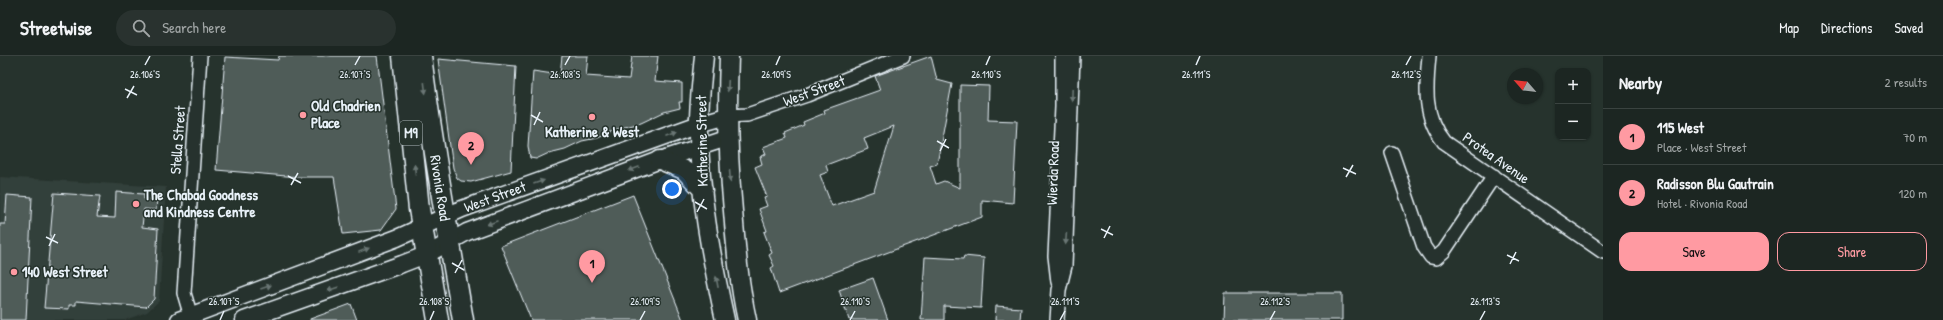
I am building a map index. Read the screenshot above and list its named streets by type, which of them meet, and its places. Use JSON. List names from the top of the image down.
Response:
{
  "streets": {
    "main road": ["M9", "Katherine Street", "Rivonia Road"],
    "street": [
      "West Street",
      "Stella Street",
      "Protea Avenue",
      "Wierda Road"
    ]
  },
  "crossings": [
    ["West Street", "Stella Street"],
    ["West Street", "Katherine Street"],
    ["West Street", "Rivonia Road"]
  ],
  "places": [
    "Old Chadrien Place",
    "Katherine & West",
    "The Chabad Goodness and Kindness Centre",
    "140 West Street"
  ],
  "north": "top left",
  "page": {
    "header": "Streetwise",
    "search": "Search here",
    "nav": ["Map", "Directions", "Saved"],
    "heading": ["Nearby", "2 results"],
    "map_buttons": ["+", "−"],
    "list": [
      {
        "mark": "1",
        "name": "115 West",
        "note": "Place · West Street",
        "value": "70 m"
      },
      {
        "mark": "2",
        "name": "Radisson Blu Gautrain",
        "note": "Hotel · Rivonia Road",
        "value": "120 m"
      }
    ],
    "pins": ["2", "1"],
    "buttons": ["Save", "Share"]
  },
  "coordinates": [
    "26.110°S",
    "26.111°S",
    "26.106°S",
    "26.107°S",
    "26.108°S",
    "26.109°S",
    "26.112°S",
    "26.113°S"
  ]
}
